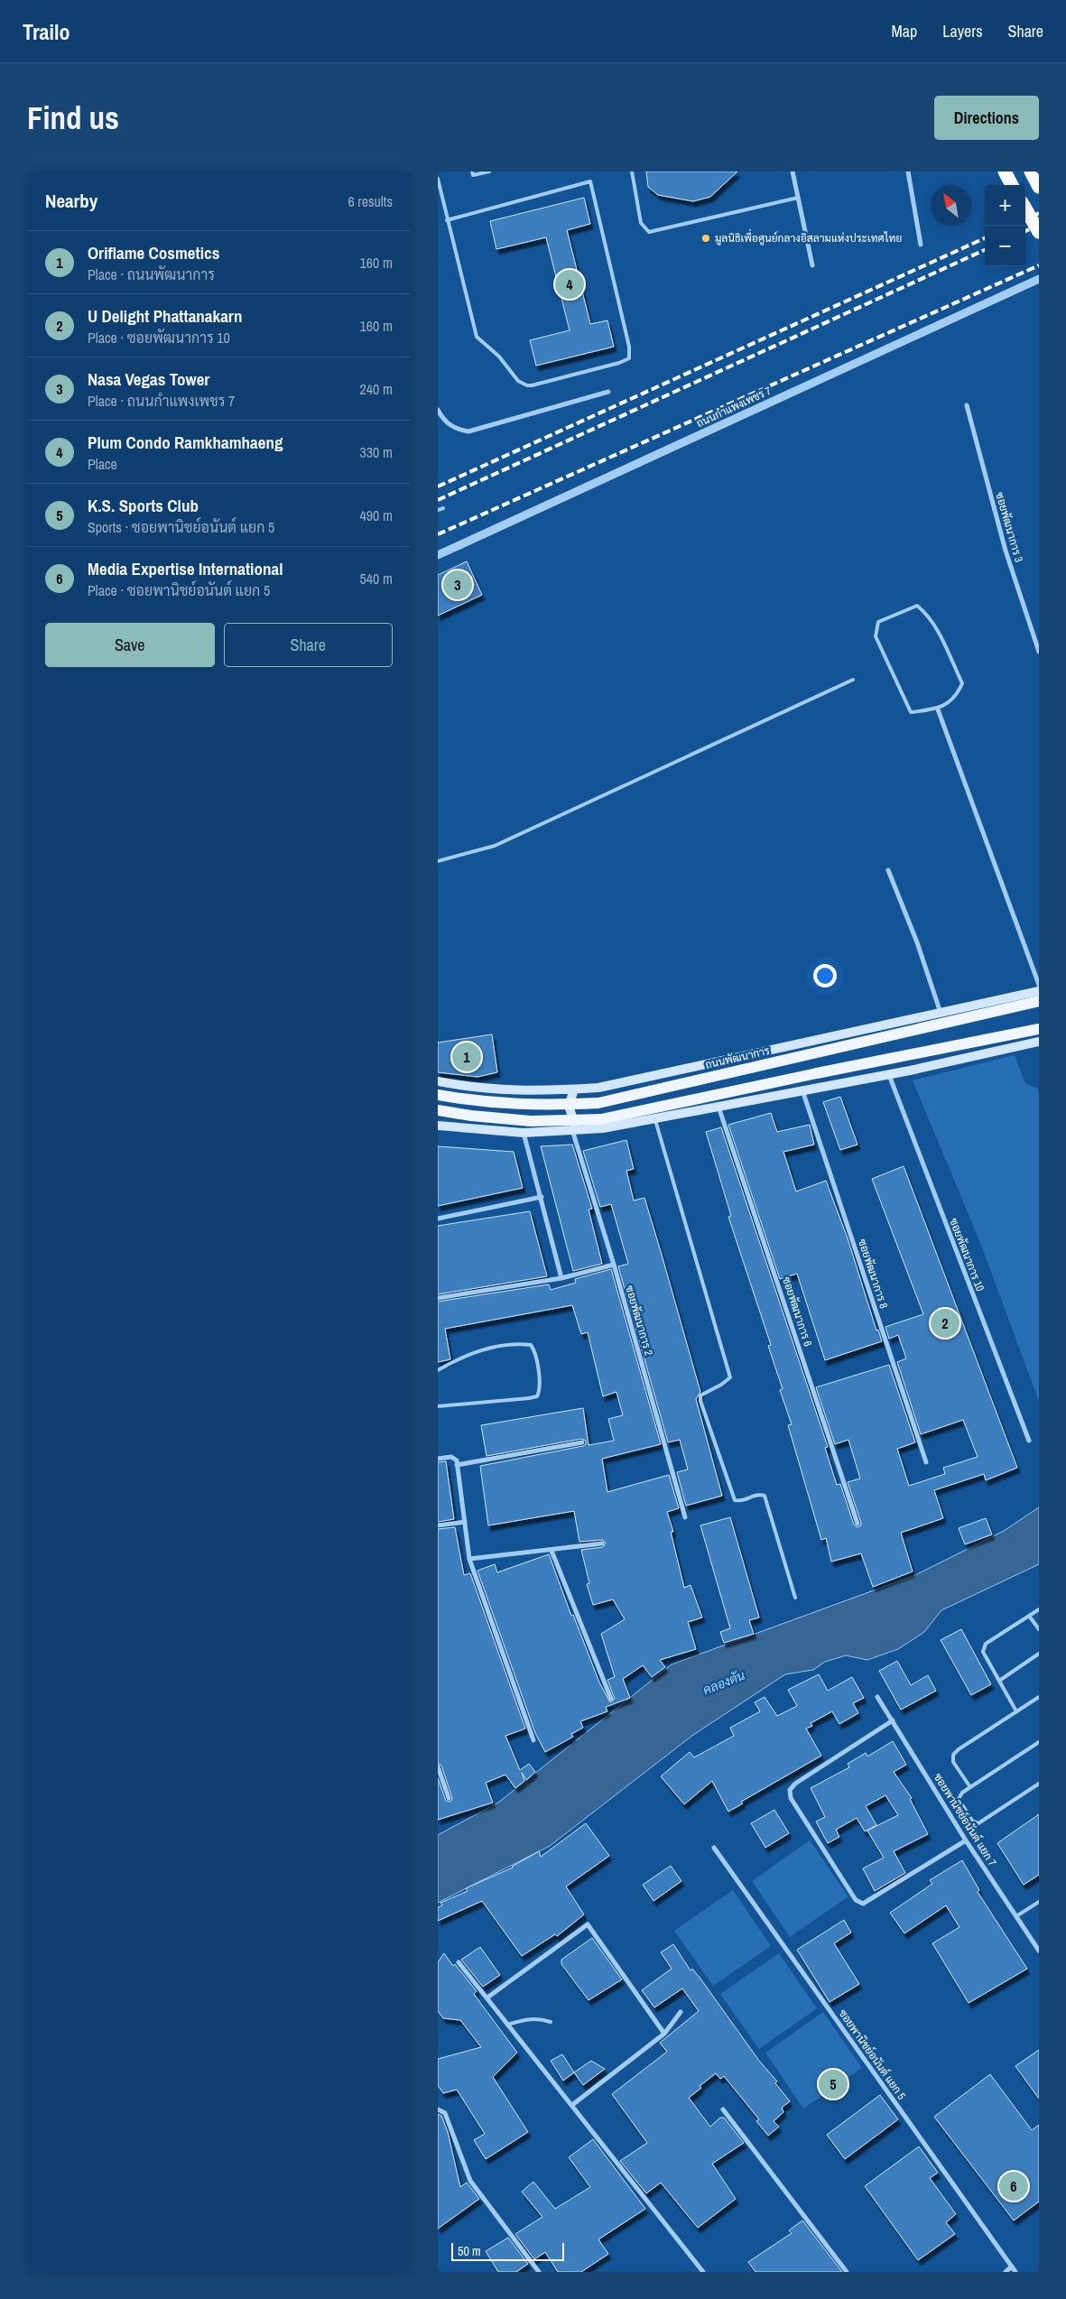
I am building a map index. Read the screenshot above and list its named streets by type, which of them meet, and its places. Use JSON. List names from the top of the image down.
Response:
{
  "streets": {
    "main road": ["ถนนพัฒนาการ"],
    "street": [
      "ถนนกำแพงเพชร 7",
      "ซอยพัฒนาการ 3",
      "ซอยพัฒนาการ 10",
      "ซอยพัฒนาการ 8",
      "ซอยพัฒนาการ 6",
      "ซอยพัฒนาการ 2",
      "ซอยพานิชย์อนันต์ แยก 7",
      "ซอยพานิชย์อนันต์ แยก 5"
    ]
  },
  "water": ["คลองตัน"],
  "places": ["มูลนิธิเพื่อศูนย์กลางอิสลามแห่งประเทศไทย"],
  "scale_bar": "50 m",
  "north": "top left",
  "page": {
    "header": "Trailo",
    "nav": ["Map", "Layers", "Share"],
    "buttons": [
      "Directions",
      ["Save", "Share"]
    ],
    "title": "Find us",
    "heading": ["Nearby", "6 results"],
    "map_buttons": ["+", "−"],
    "list": [
      {
        "mark": "1",
        "name": "Oriflame Cosmetics",
        "note": "Place · ถนนพัฒนาการ",
        "value": "160 m"
      },
      {
        "mark": "2",
        "name": "U Delight Phattanakarn",
        "note": "Place · ซอยพัฒนาการ 10",
        "value": "160 m"
      },
      {
        "mark": "3",
        "name": "Nasa Vegas Tower",
        "note": "Place · ถนนกำแพงเพชร 7",
        "value": "240 m"
      },
      {
        "mark": "4",
        "name": "Plum Condo Ramkhamhaeng",
        "note": "Place",
        "value": "330 m"
      },
      {
        "mark": "5",
        "name": "K.S. Sports Club",
        "note": "Sports · ซอยพานิชย์อนันต์ แยก 5",
        "value": "490 m"
      },
      {
        "mark": "6",
        "name": "Media Expertise International",
        "note": "Place · ซอยพานิชย์อนันต์ แยก 5",
        "value": "540 m"
      }
    ],
    "pins": [
      "4",
      "3",
      "1",
      "2",
      "5",
      "6"
    ],
    "scale": "50 m"
  }
}
